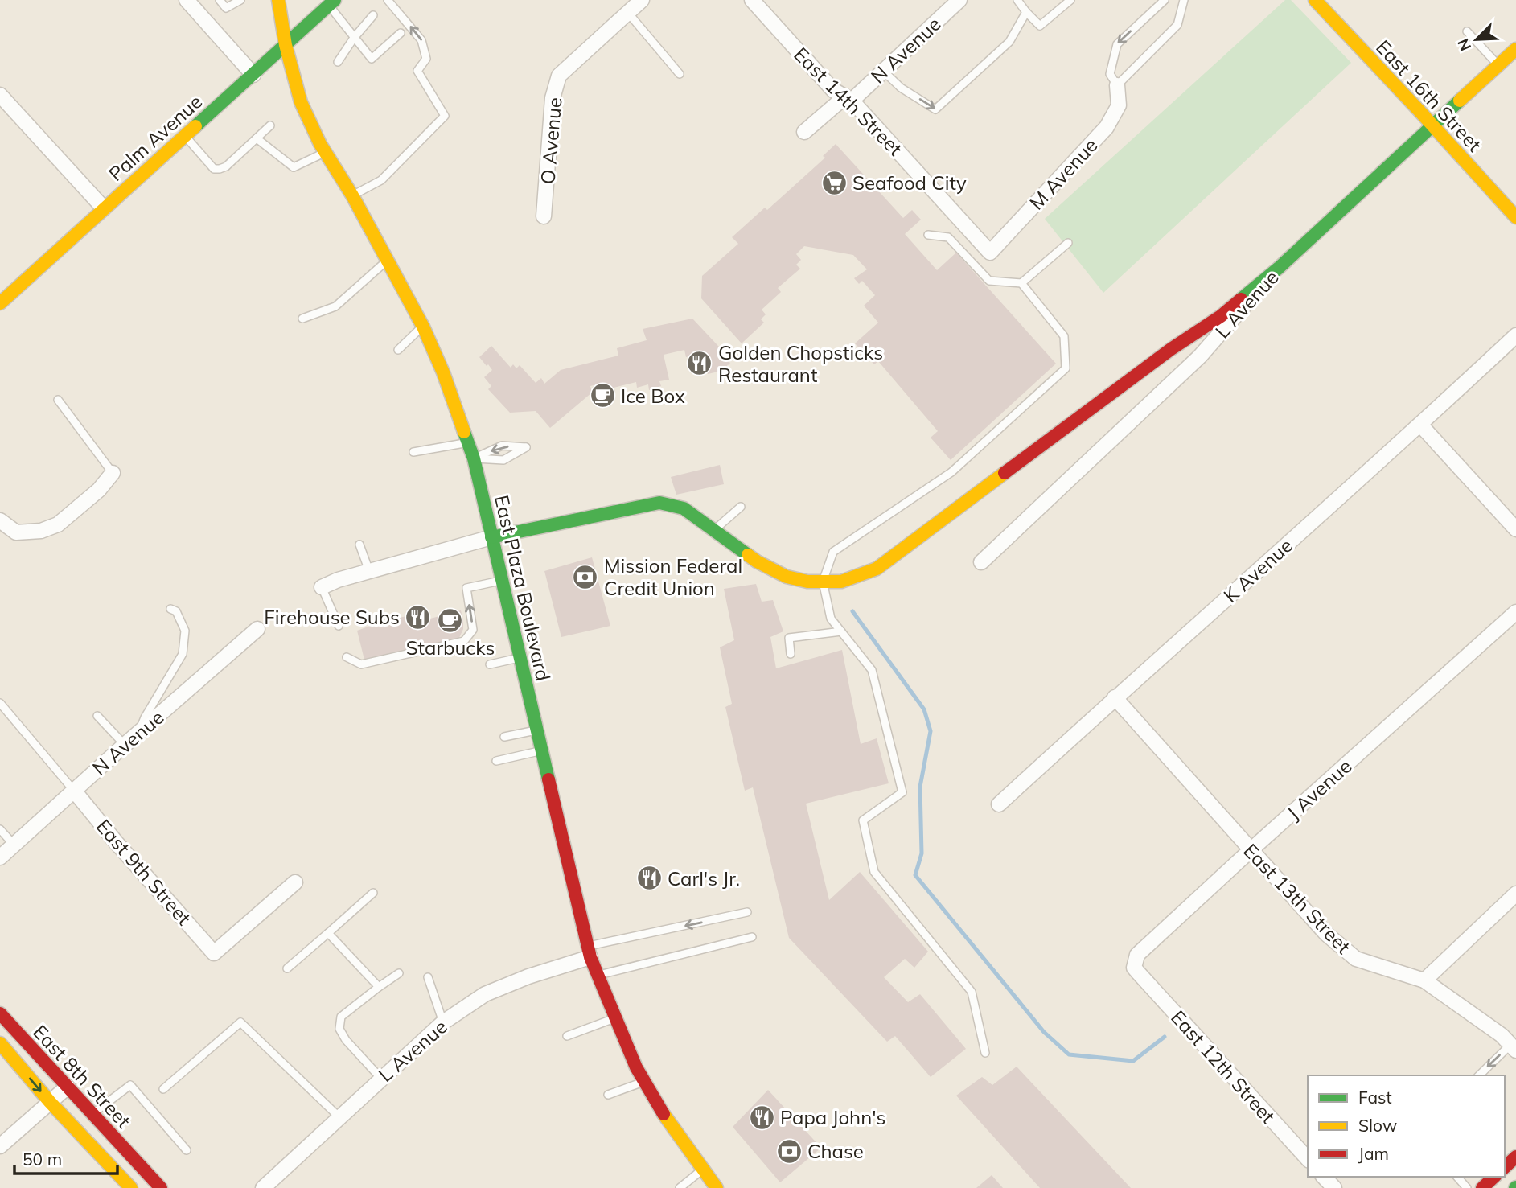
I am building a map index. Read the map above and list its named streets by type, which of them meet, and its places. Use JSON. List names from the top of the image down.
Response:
{
  "streets": {
    "street": [
      "N Avenue",
      "East 16th Street",
      "East 14th Street",
      "Palm Avenue",
      "O Avenue",
      "M Avenue",
      "L Avenue",
      "K Avenue",
      "East Plaza Boulevard",
      "J Avenue",
      "East 9th Street",
      "East 13th Street",
      "East 12th Street",
      "East 8th Street"
    ]
  },
  "crossings": [
    ["N Avenue", "East 14th Street"],
    ["N Avenue", "East 9th Street"],
    ["East 16th Street", "L Avenue"],
    ["East 14th Street", "M Avenue"],
    ["Palm Avenue", "East Plaza Boulevard"],
    ["L Avenue", "East Plaza Boulevard"],
    ["K Avenue", "East 13th Street"],
    ["J Avenue", "East 13th Street"],
    ["J Avenue", "East 12th Street"]
  ],
  "places": {
    "supermarket": ["Seafood City"],
    "restaurant": [
      "Golden Chopsticks Restaurant",
      "Firehouse Subs",
      "Carl's Jr.",
      "Papa John's"
    ],
    "cafe": ["Ice Box", "Starbucks"],
    "bank": ["Mission Federal Credit Union", "Chase"]
  },
  "legend": ["Fast", "Slow", "Jam"],
  "scale_bar": "50 m",
  "north": "bottom left"
}
